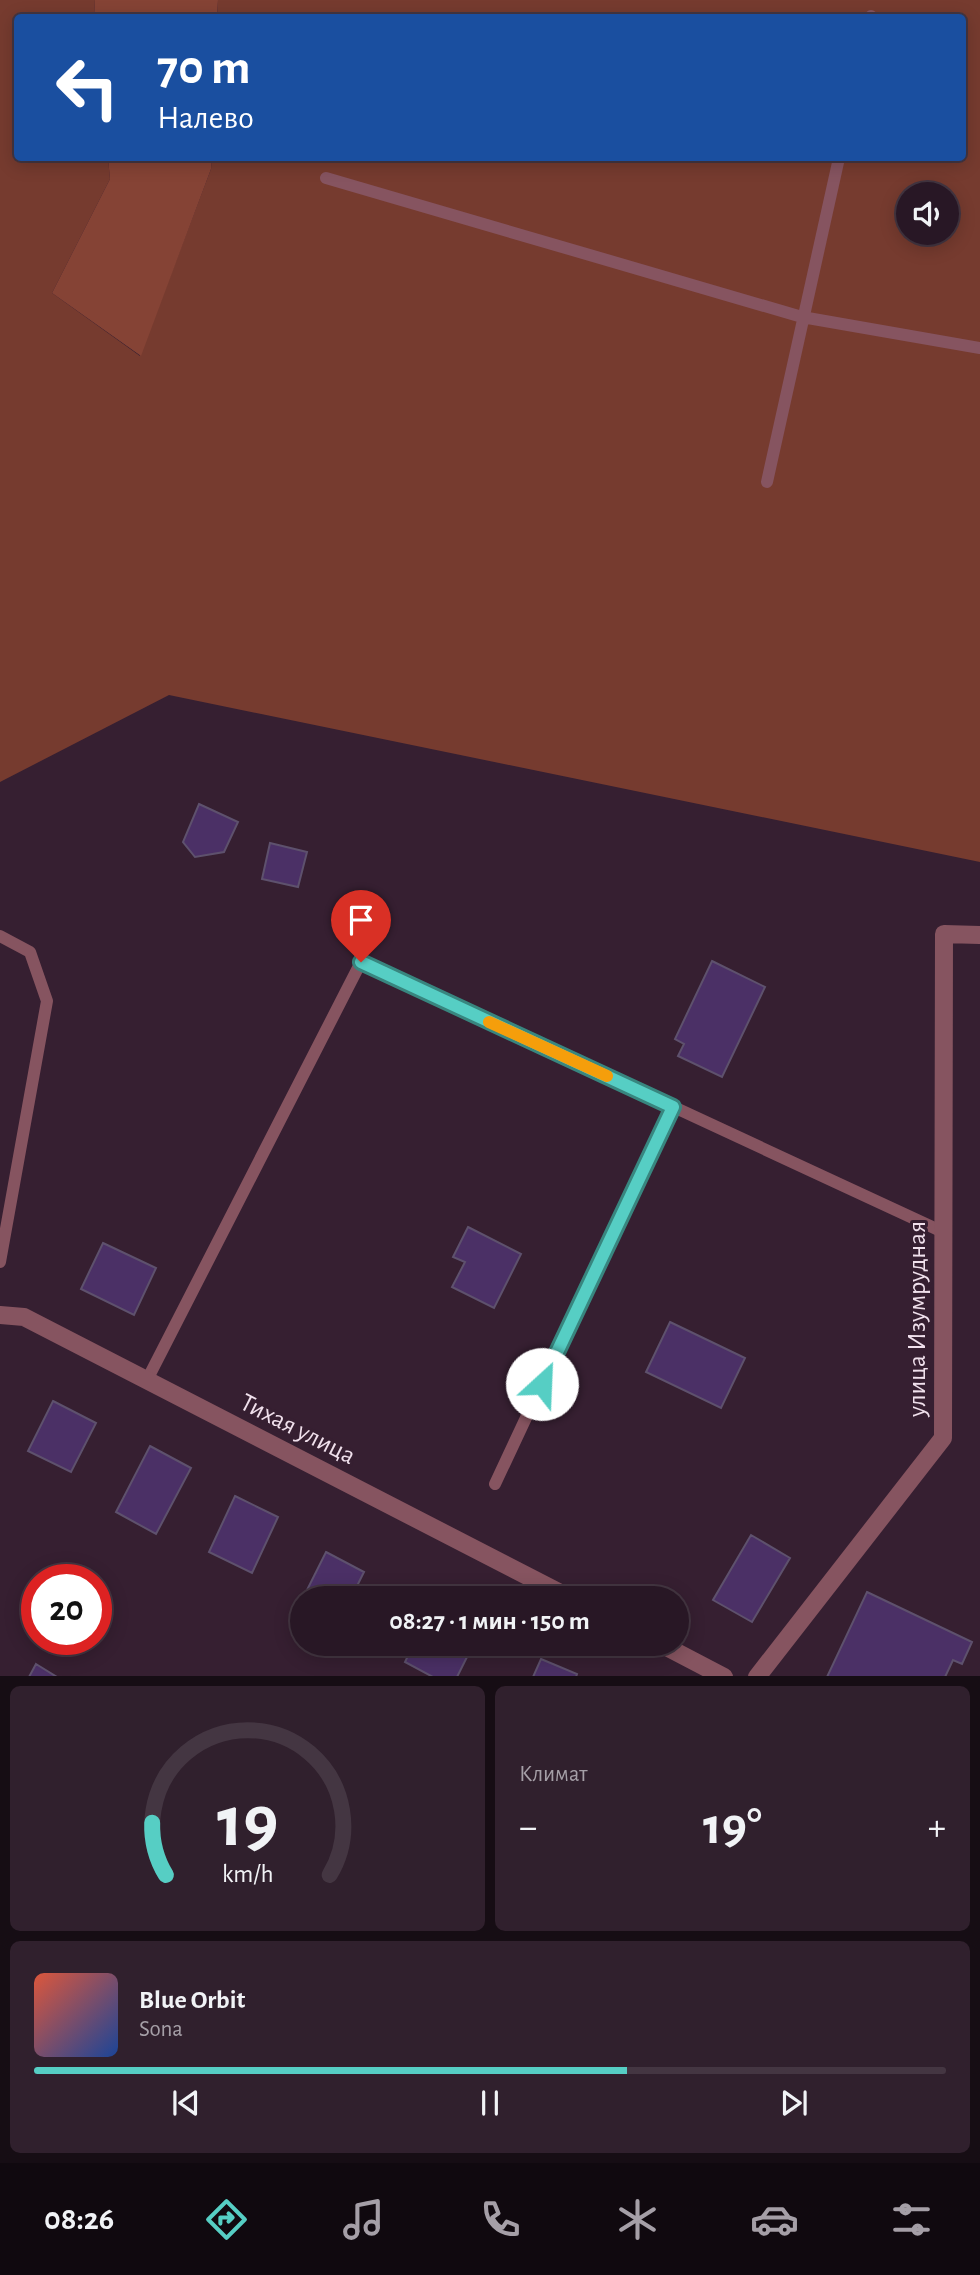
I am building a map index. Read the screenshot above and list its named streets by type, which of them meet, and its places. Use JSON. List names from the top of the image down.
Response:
{
  "streets": {
    "street": ["улица Изумрудная", "Тихая улица"]
  },
  "page": {
    "turn": ["70 m", "Налево"],
    "limit": "20",
    "trip": "08:27 · 1 мин · 150 m",
    "tile": "Климат",
    "heat": ["−", "19°", "+"],
    "song": ["Blue Orbit", "Sona"],
    "tabs": "08:26",
    "gauge": ["19", "km/h"]
  }
}
